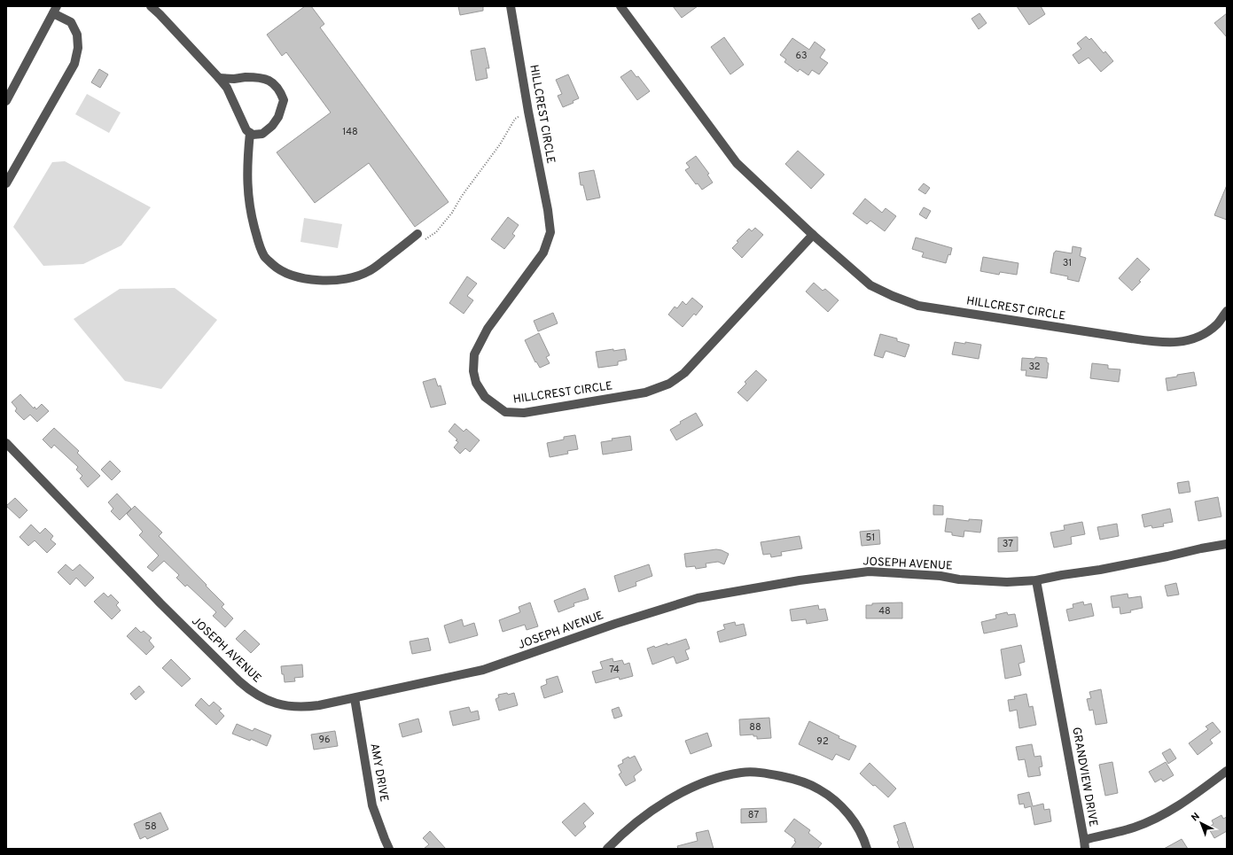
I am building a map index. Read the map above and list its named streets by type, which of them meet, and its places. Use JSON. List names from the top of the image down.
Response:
{
  "streets": {
    "street": [
      "HILLCREST CIRCLE",
      "JOSEPH AVENUE",
      "AMY DRIVE",
      "GRANDVIEW DRIVE"
    ]
  },
  "crossings": [
    ["JOSEPH AVENUE", "AMY DRIVE"],
    ["JOSEPH AVENUE", "GRANDVIEW DRIVE"]
  ],
  "house_numbers": [
    "63",
    "148",
    "31",
    "32",
    "51",
    "37",
    "48",
    "74",
    "88",
    "96",
    "92",
    "87",
    "58"
  ],
  "north": "top left"
}
